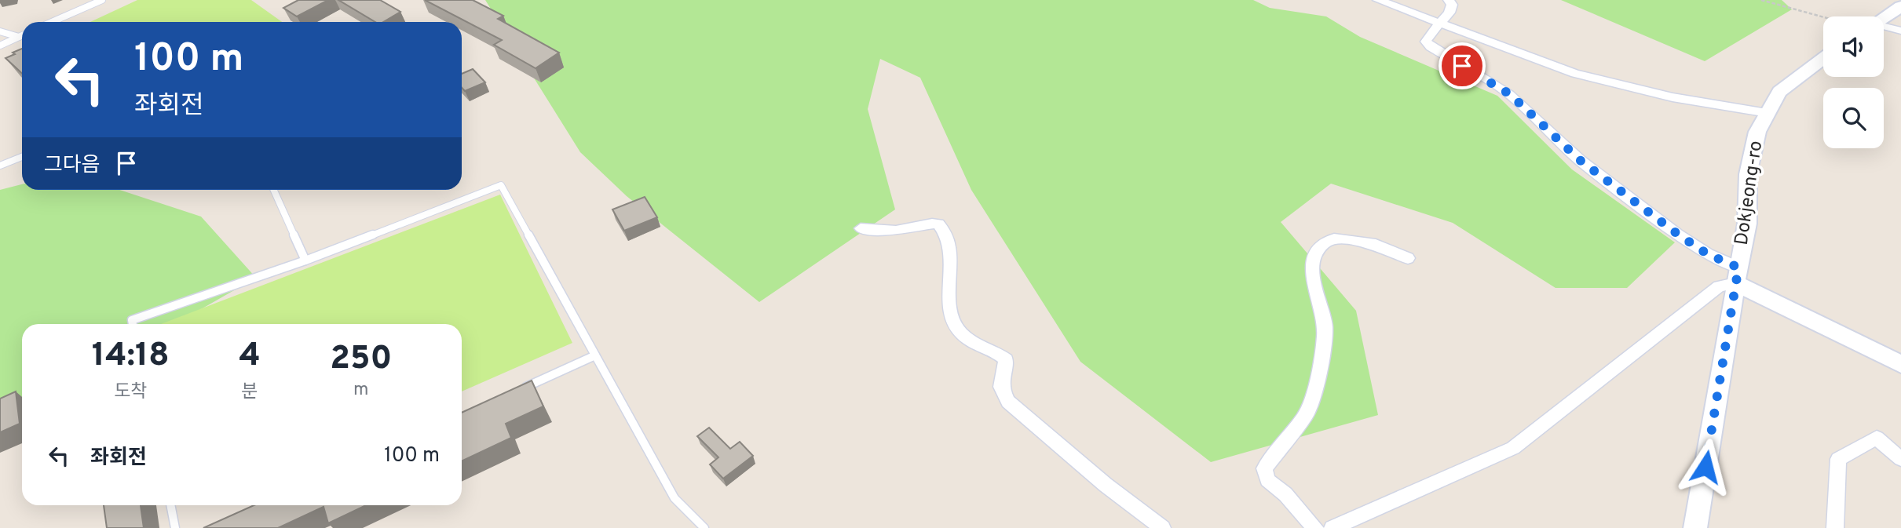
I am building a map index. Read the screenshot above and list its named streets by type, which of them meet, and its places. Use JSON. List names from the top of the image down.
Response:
{
  "streets": {
    "street": ["Dokjeong-ro"]
  },
  "page": {
    "turn": ["100 m", "좌회전"],
    "then": "그다음",
    "eta": [
      "14:18",
      "도착",
      "4",
      "분",
      "250",
      "m"
    ],
    "list": [
      {
        "name": "좌회전",
        "value": "100 m"
      }
    ]
  }
}
